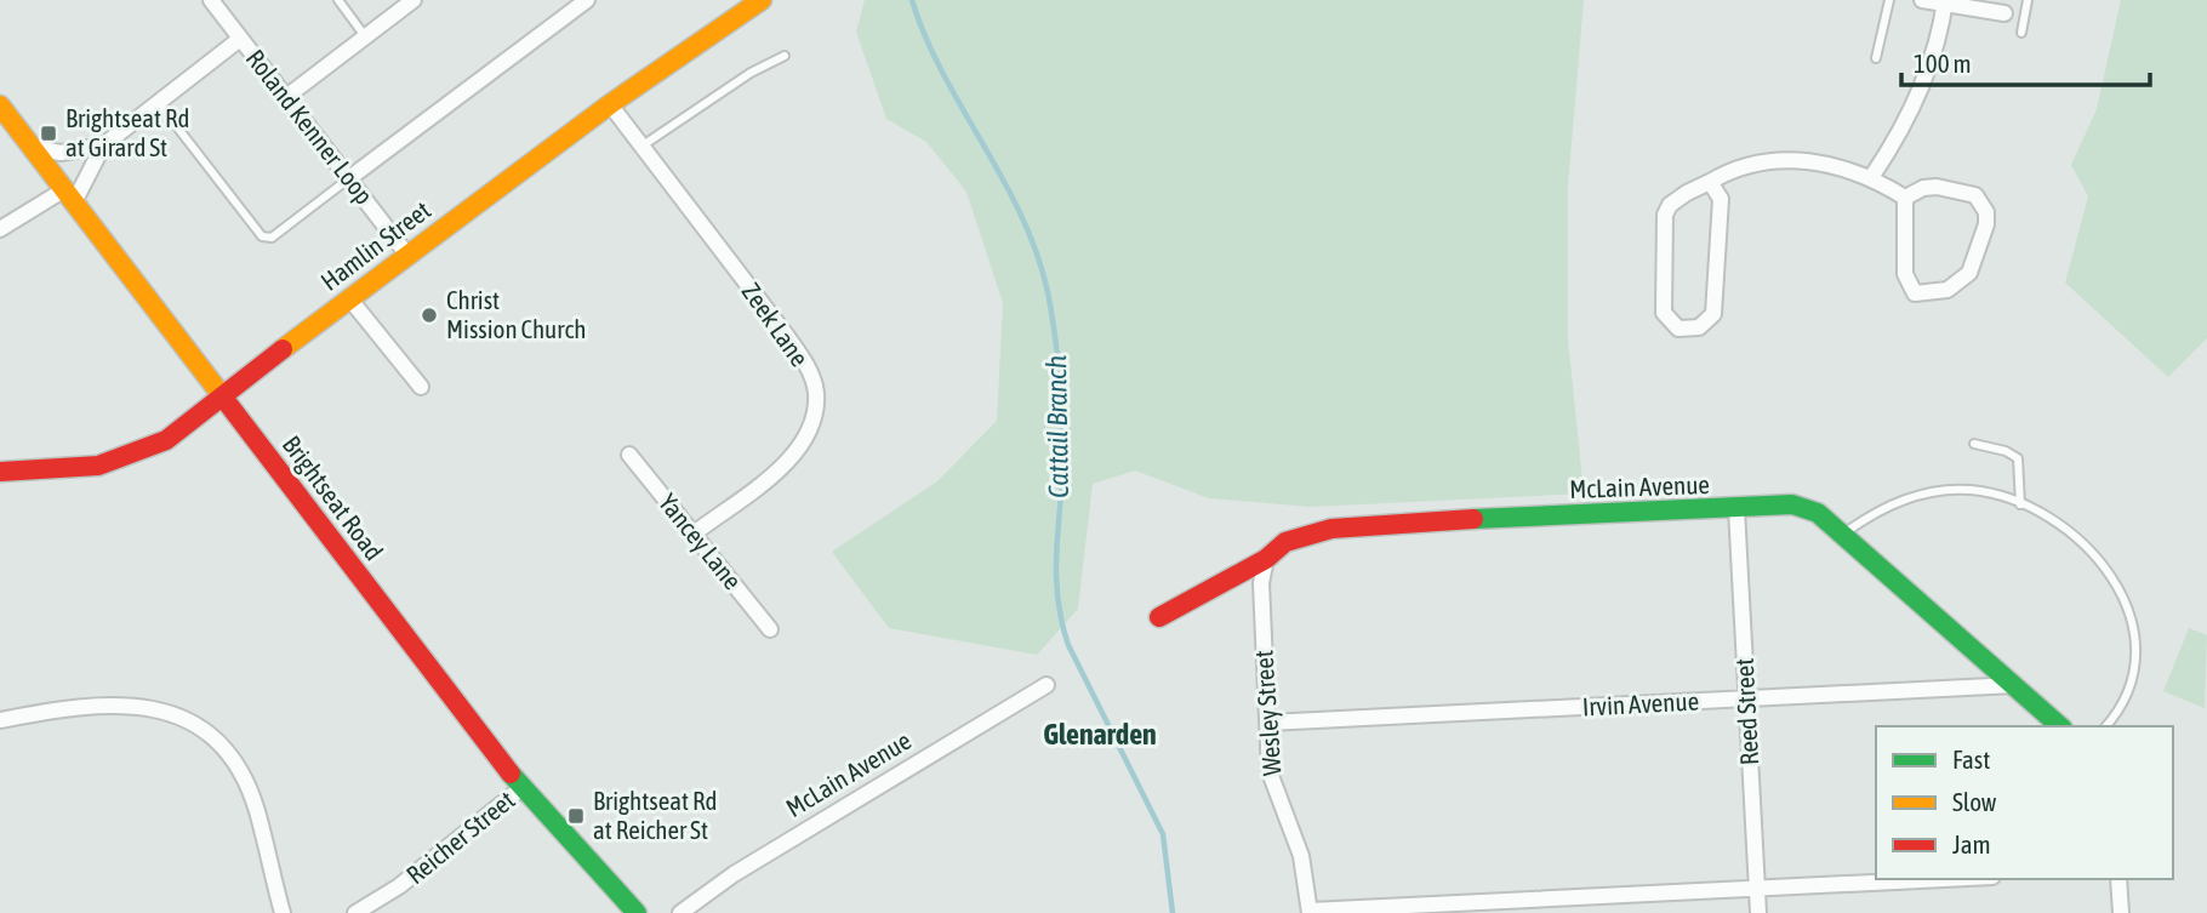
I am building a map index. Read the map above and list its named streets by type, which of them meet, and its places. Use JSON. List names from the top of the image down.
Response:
{
  "streets": {
    "street": [
      "Roland Kenner Loop",
      "Hamlin Street",
      "Zeek Lane",
      "McLain Avenue",
      "Brightseat Road",
      "Yancey Lane",
      "Irvin Avenue",
      "Reed Street",
      "Wesley Street",
      "Reicher Street"
    ]
  },
  "crossings": [
    ["Roland Kenner Loop", "Hamlin Street"],
    ["Hamlin Street", "Zeek Lane"],
    ["Hamlin Street", "Brightseat Road"],
    ["Zeek Lane", "Yancey Lane"],
    ["McLain Avenue", "Irvin Avenue"],
    ["McLain Avenue", "Reed Street"],
    ["McLain Avenue", "Wesley Street"],
    ["Brightseat Road", "Reicher Street"],
    ["Irvin Avenue", "Reed Street"],
    ["Irvin Avenue", "Wesley Street"]
  ],
  "districts": ["Glenarden"],
  "water": ["Cattail Branch"],
  "places": {
    "transit": ["Brightseat Rd at Girard St", "Brightseat Rd at Reicher St"],
    "other": ["Christ Mission Church"]
  },
  "legend": ["Fast", "Slow", "Jam"],
  "scale_bar": "100 m"
}
